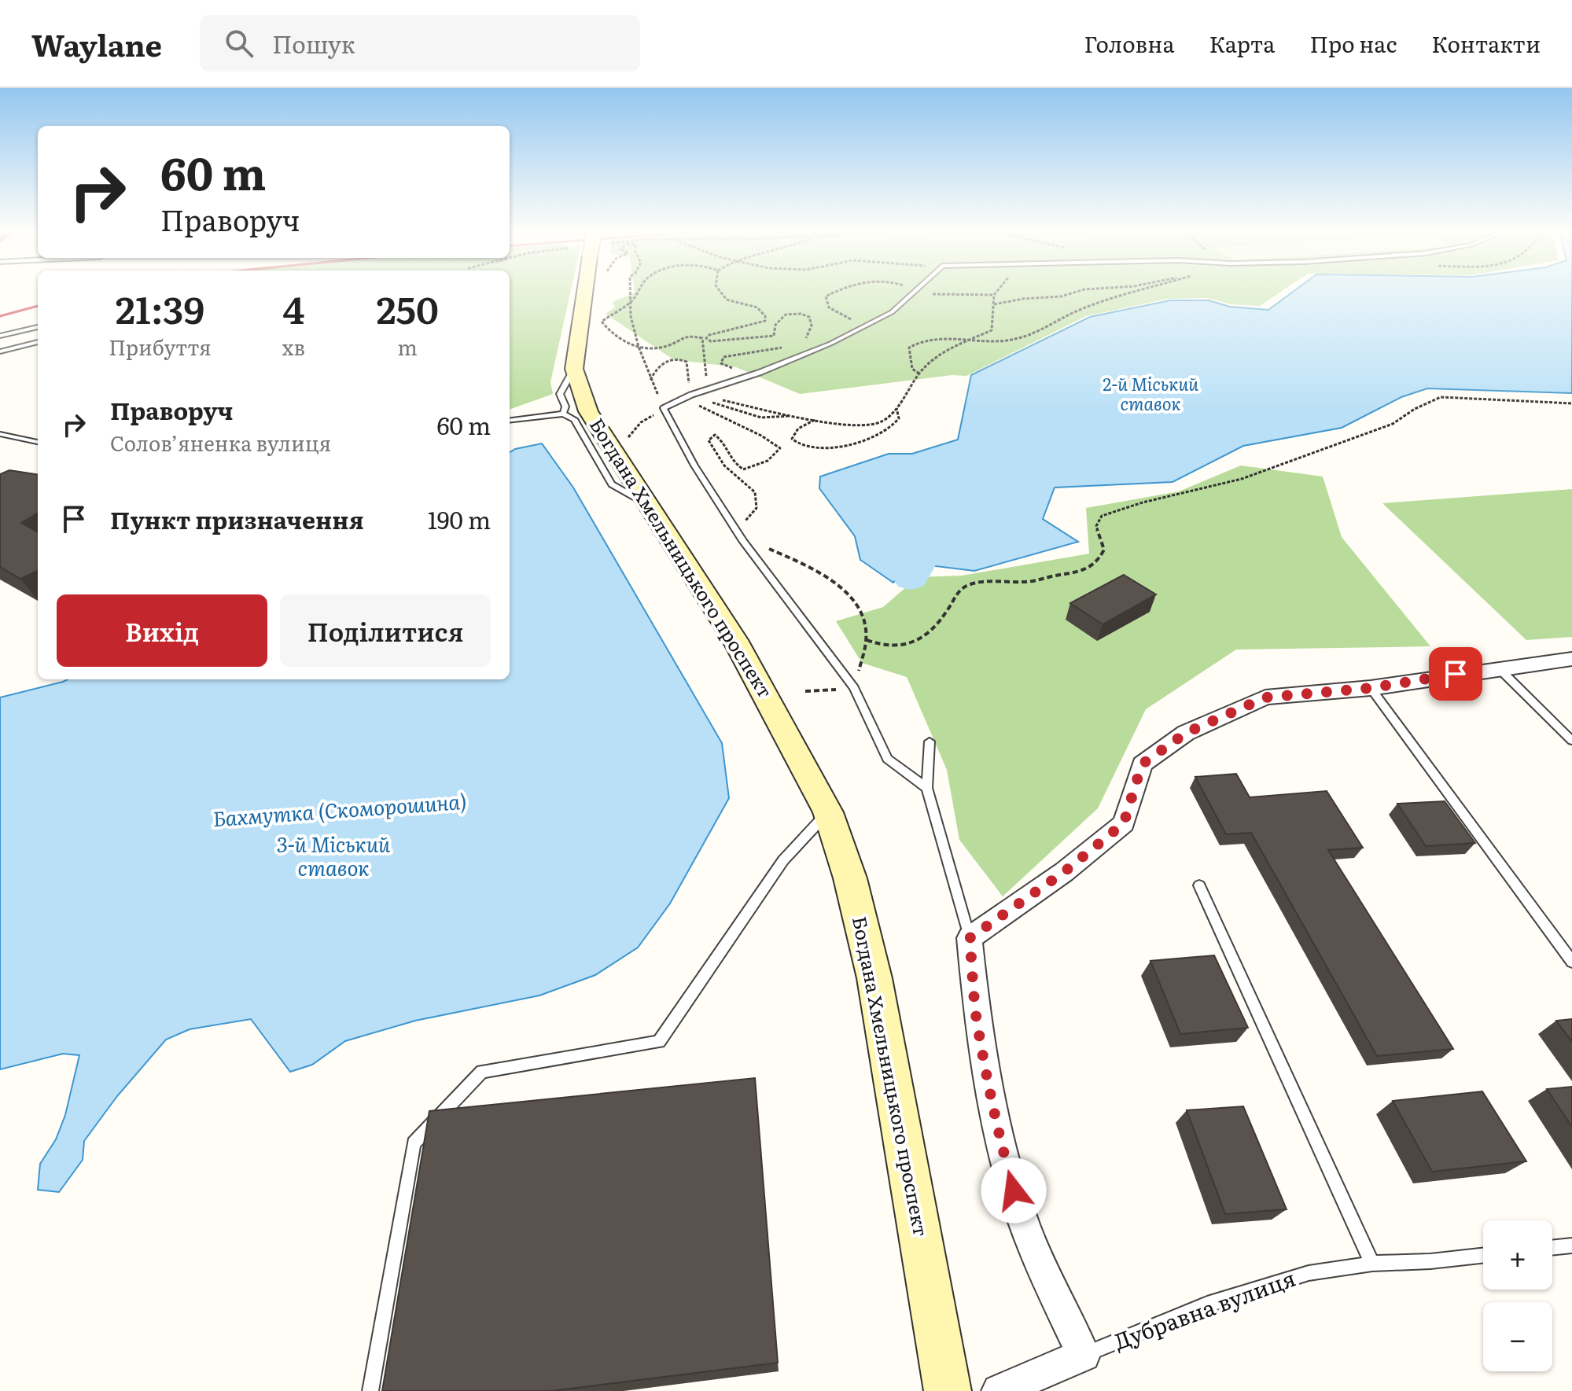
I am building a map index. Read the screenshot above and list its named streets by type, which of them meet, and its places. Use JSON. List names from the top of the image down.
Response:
{
  "streets": {
    "main road": ["Богдана Хмельницького проспект"],
    "street": ["Дубравна вулиця"]
  },
  "water": ["2-й Міський ставок", "Бахмутка (Скоморошина)", "3-й Міський ставок"],
  "page": {
    "header": "Waylane",
    "search": "Пошук",
    "nav": [
      "Головна",
      "Карта",
      "Про нас",
      "Контакти"
    ],
    "turn": ["60 m", "Праворуч"],
    "eta": [
      "21:39",
      "Прибуття",
      "4",
      "хв",
      "250",
      "m"
    ],
    "list": [
      {
        "name": "Праворуч",
        "note": "Солов’яненка вулиця",
        "value": "60 m"
      },
      {
        "name": "Пункт призначення",
        "value": "190 m"
      }
    ],
    "buttons": ["Вихід", "Поділитися"],
    "map_buttons": ["+", "−"]
  }
}
